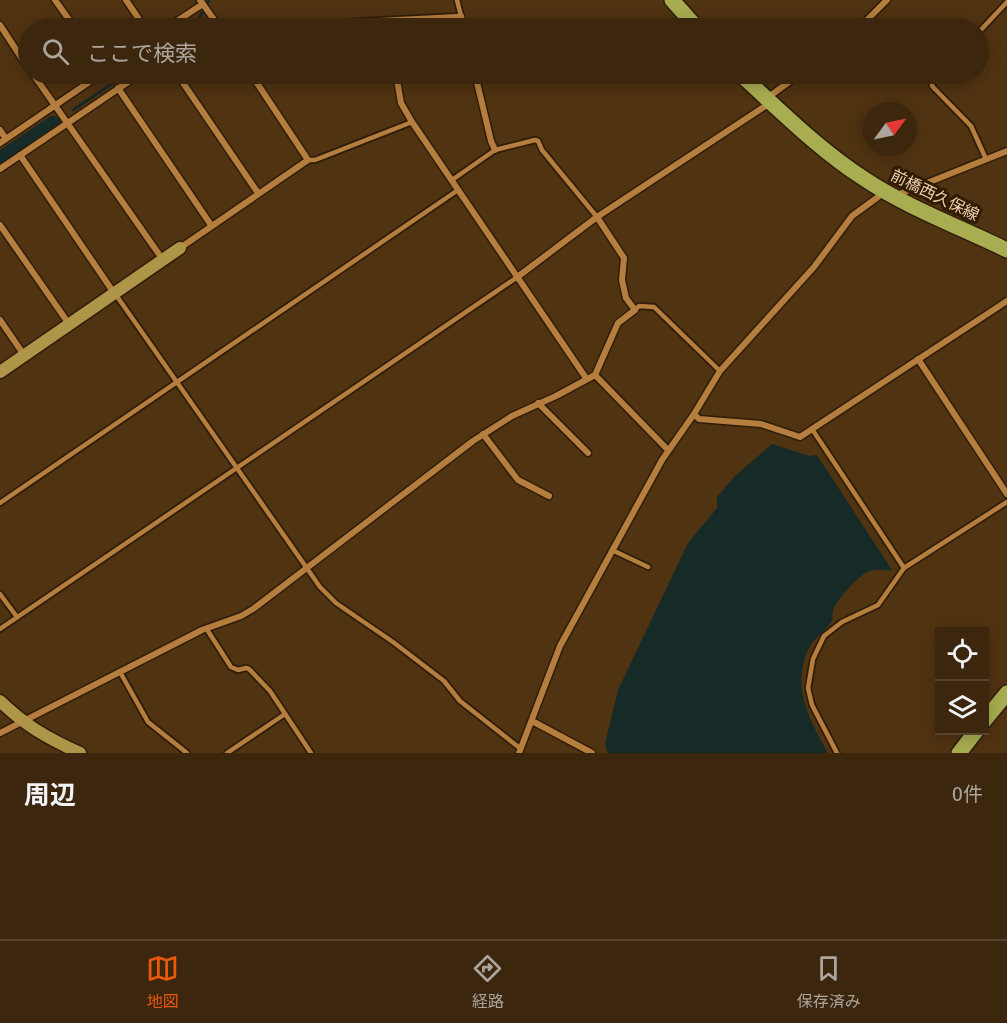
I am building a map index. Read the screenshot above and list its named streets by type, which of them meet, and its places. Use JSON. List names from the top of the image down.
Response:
{
  "streets": {
    "main road": ["前橋西久保線"]
  },
  "north": "top right",
  "page": {
    "search": "ここで検索",
    "heading": ["周辺", "0件"],
    "nav": ["地図", "経路", "保存済み"]
  }
}
